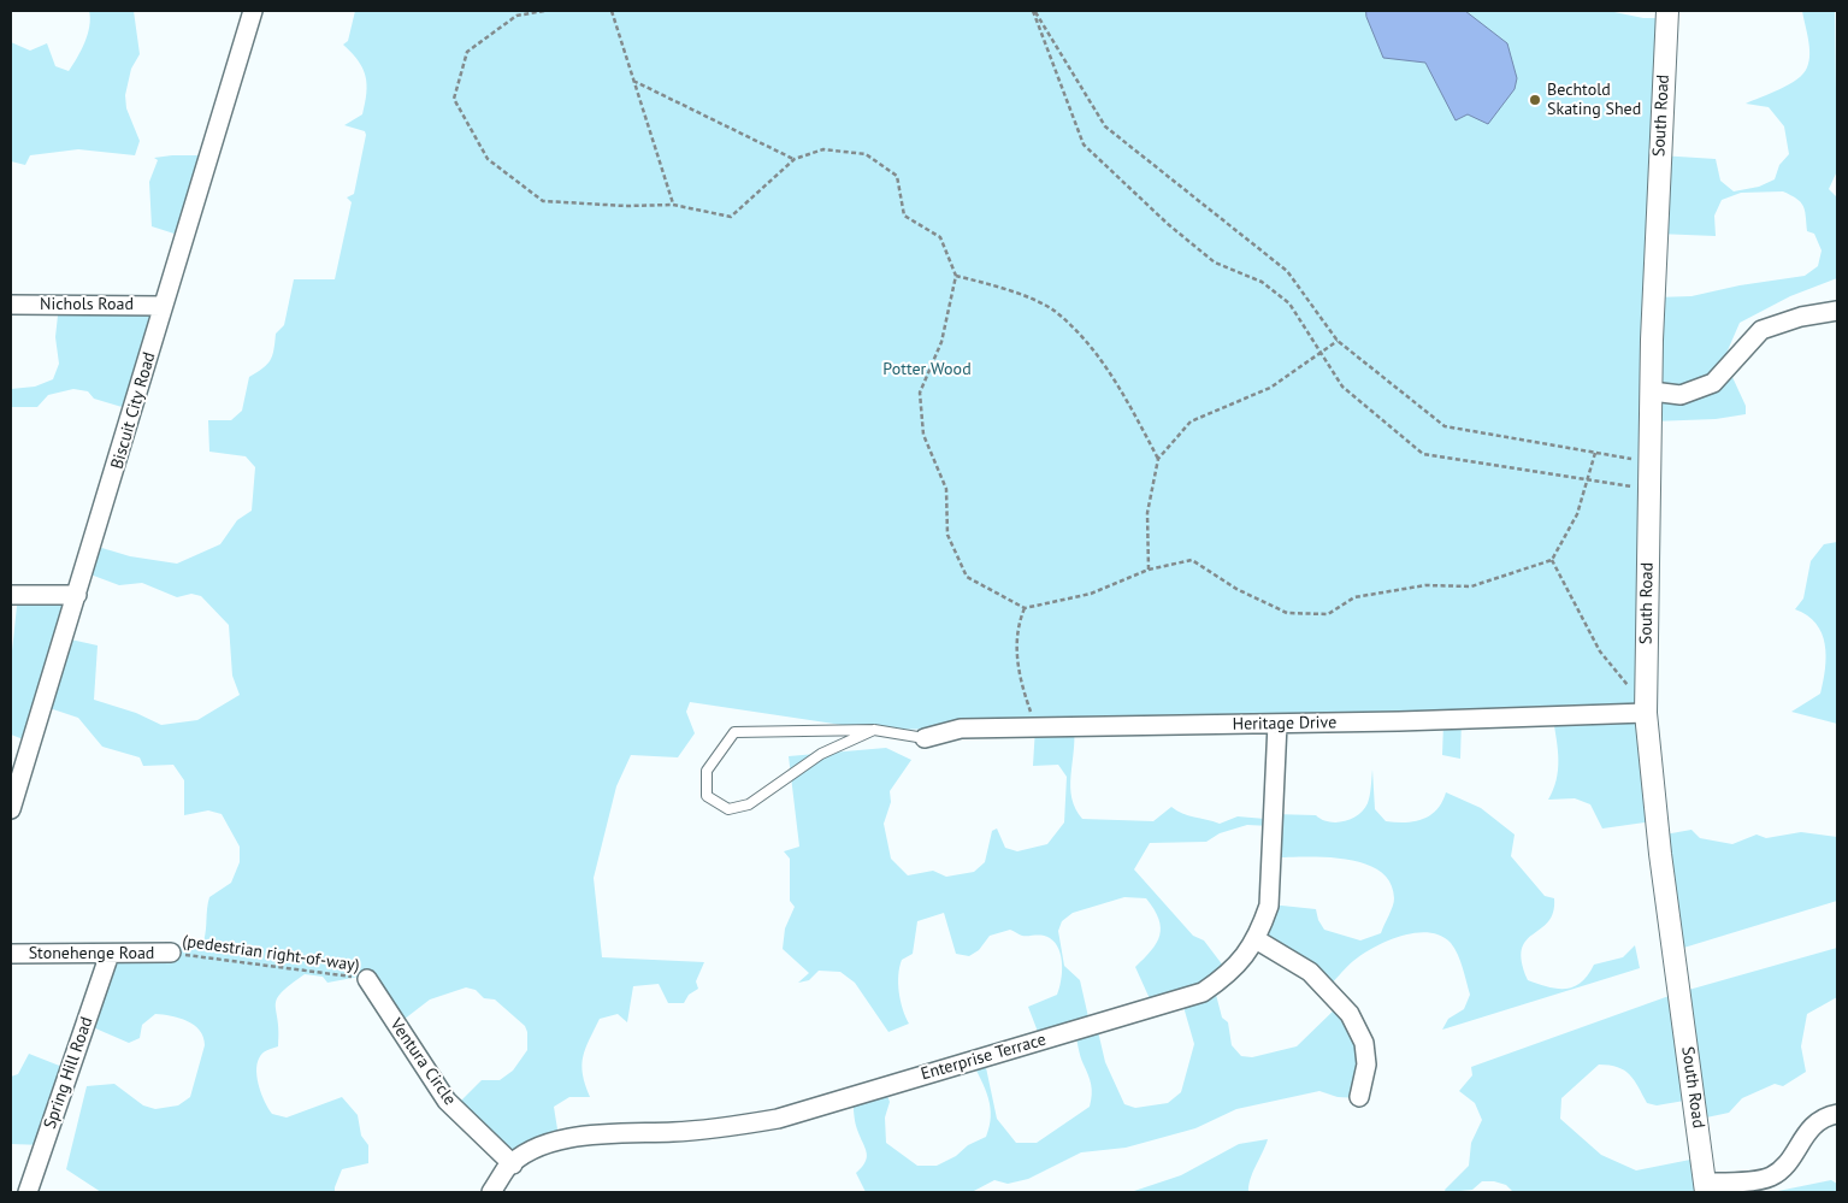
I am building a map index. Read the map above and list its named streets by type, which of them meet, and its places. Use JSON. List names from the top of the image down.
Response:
{
  "streets": {
    "street": [
      "South Road",
      "Nichols Road",
      "Biscuit City Road",
      "Heritage Drive",
      "Stonehenge Road",
      "Enterprise Terrace",
      "Ventura Circle",
      "Spring Hill Road"
    ],
    "path": ["(pedestrian right-of-way)"]
  },
  "crossings": [
    ["South Road", "Heritage Drive"],
    ["Nichols Road", "Biscuit City Road"],
    ["Heritage Drive", "Enterprise Terrace"],
    ["Stonehenge Road", "(pedestrian right-of-way)"],
    ["Stonehenge Road", "Spring Hill Road"],
    ["(pedestrian right-of-way)", "Ventura Circle"],
    ["Enterprise Terrace", "Ventura Circle"]
  ],
  "parks": ["Potter Wood"],
  "places": ["Bechtold Skating Shed"]
}
